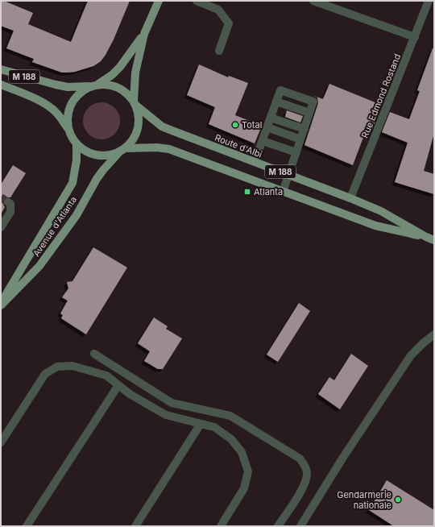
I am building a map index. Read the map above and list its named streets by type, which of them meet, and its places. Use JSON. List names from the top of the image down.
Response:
{
  "streets": {
    "main road": ["M 188", "Route d'Albi", "Avenue d'Atlanta"],
    "street": ["Rue Edmond Rostand"]
  },
  "crossings": [
    ["M 188", "Route d'Albi"],
    ["M 188", "Avenue d'Atlanta"],
    ["Rue Edmond Rostand", "Route d'Albi"],
    ["Route d'Albi", "Avenue d'Atlanta"]
  ],
  "places": {
    "other": ["Total", "Gendarmerie nationale"],
    "transit": ["Atlanta"]
  }
}
